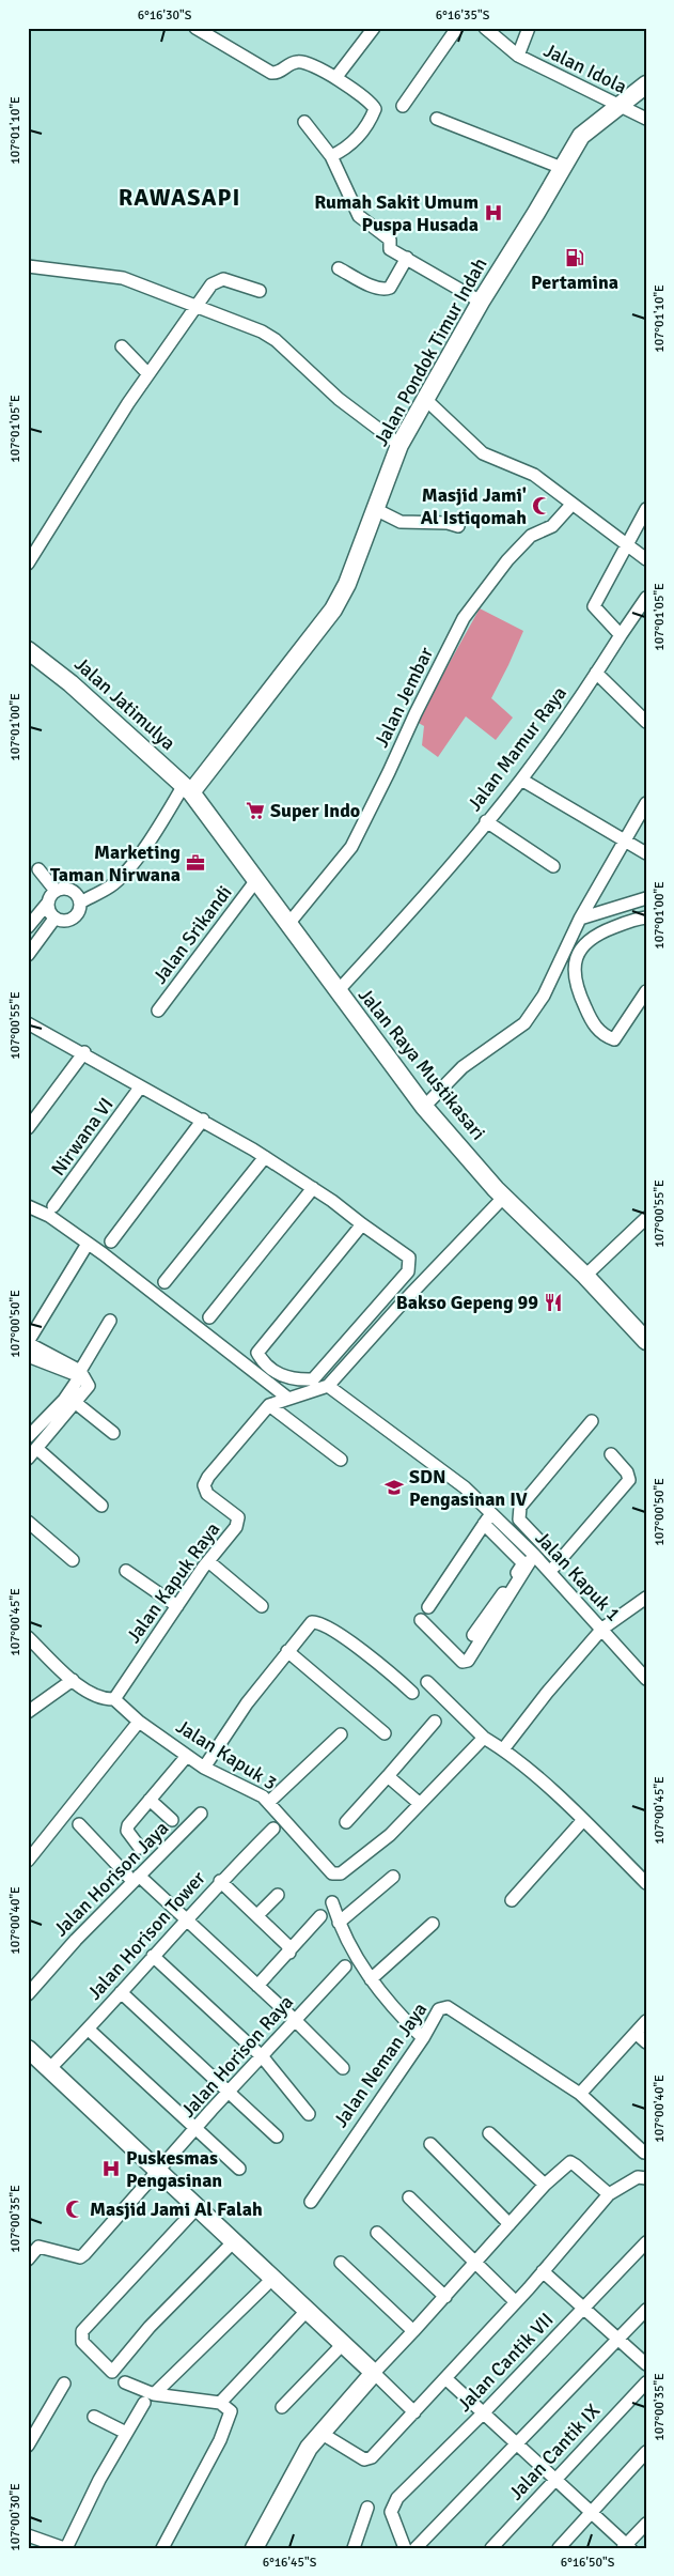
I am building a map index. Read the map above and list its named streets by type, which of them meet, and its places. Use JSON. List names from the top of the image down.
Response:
{
  "streets": {
    "main road": ["Jalan Pondok Timur Indah", "Jalan Jatimulya", "Jalan Raya Mustikasari"],
    "street": [
      "Jalan Idola",
      "Jalan Jembar",
      "Jalan Mamur Raya",
      "Jalan Srikandi",
      "Nirwana VI",
      "Jalan Kapuk 1",
      "Jalan Kapuk Raya",
      "Jalan Kapuk 3",
      "Jalan Horison Jaya",
      "Jalan Horison Tower",
      "Jalan Horison Raya",
      "Jalan Neman Jaya",
      "Jalan Cantik VII",
      "Jalan Cantik IX"
    ]
  },
  "crossings": [
    ["Jalan Idola", "Jalan Pondok Timur Indah"],
    ["Jalan Pondok Timur Indah", "Jalan Jatimulya"],
    ["Jalan Pondok Timur Indah", "Jalan Raya Mustikasari"],
    ["Jalan Jembar", "Jalan Raya Mustikasari"],
    ["Jalan Jatimulya", "Jalan Raya Mustikasari"],
    ["Jalan Mamur Raya", "Jalan Raya Mustikasari"],
    ["Jalan Srikandi", "Jalan Raya Mustikasari"]
  ],
  "districts": ["RAWASAPI"],
  "places": {
    "hospital": ["Rumah Sakit Umum Puspa Husada", "Puskesmas Pengasinan"],
    "fuel station": ["Pertamina"],
    "mosque": ["Masjid Jami' Al Istiqomah", "Masjid Jami Al Falah"],
    "supermarket": ["Super Indo"],
    "office": ["Marketing Taman Nirwana"],
    "restaurant": ["Bakso Gepeng 99"],
    "school or university": ["SDN Pengasinan IV"]
  },
  "coordinates": [
    "6°16'30\"S",
    "6°16'35\"S",
    "107°01'10\"E",
    "107°01'05\"E",
    "107°01'00\"E",
    "107°00'55\"E",
    "107°00'50\"E",
    "107°00'45\"E",
    "107°00'40\"E",
    "107°00'35\"E",
    "107°00'30\"E",
    "6°16'45\"S",
    "6°16'50\"S"
  ]
}
